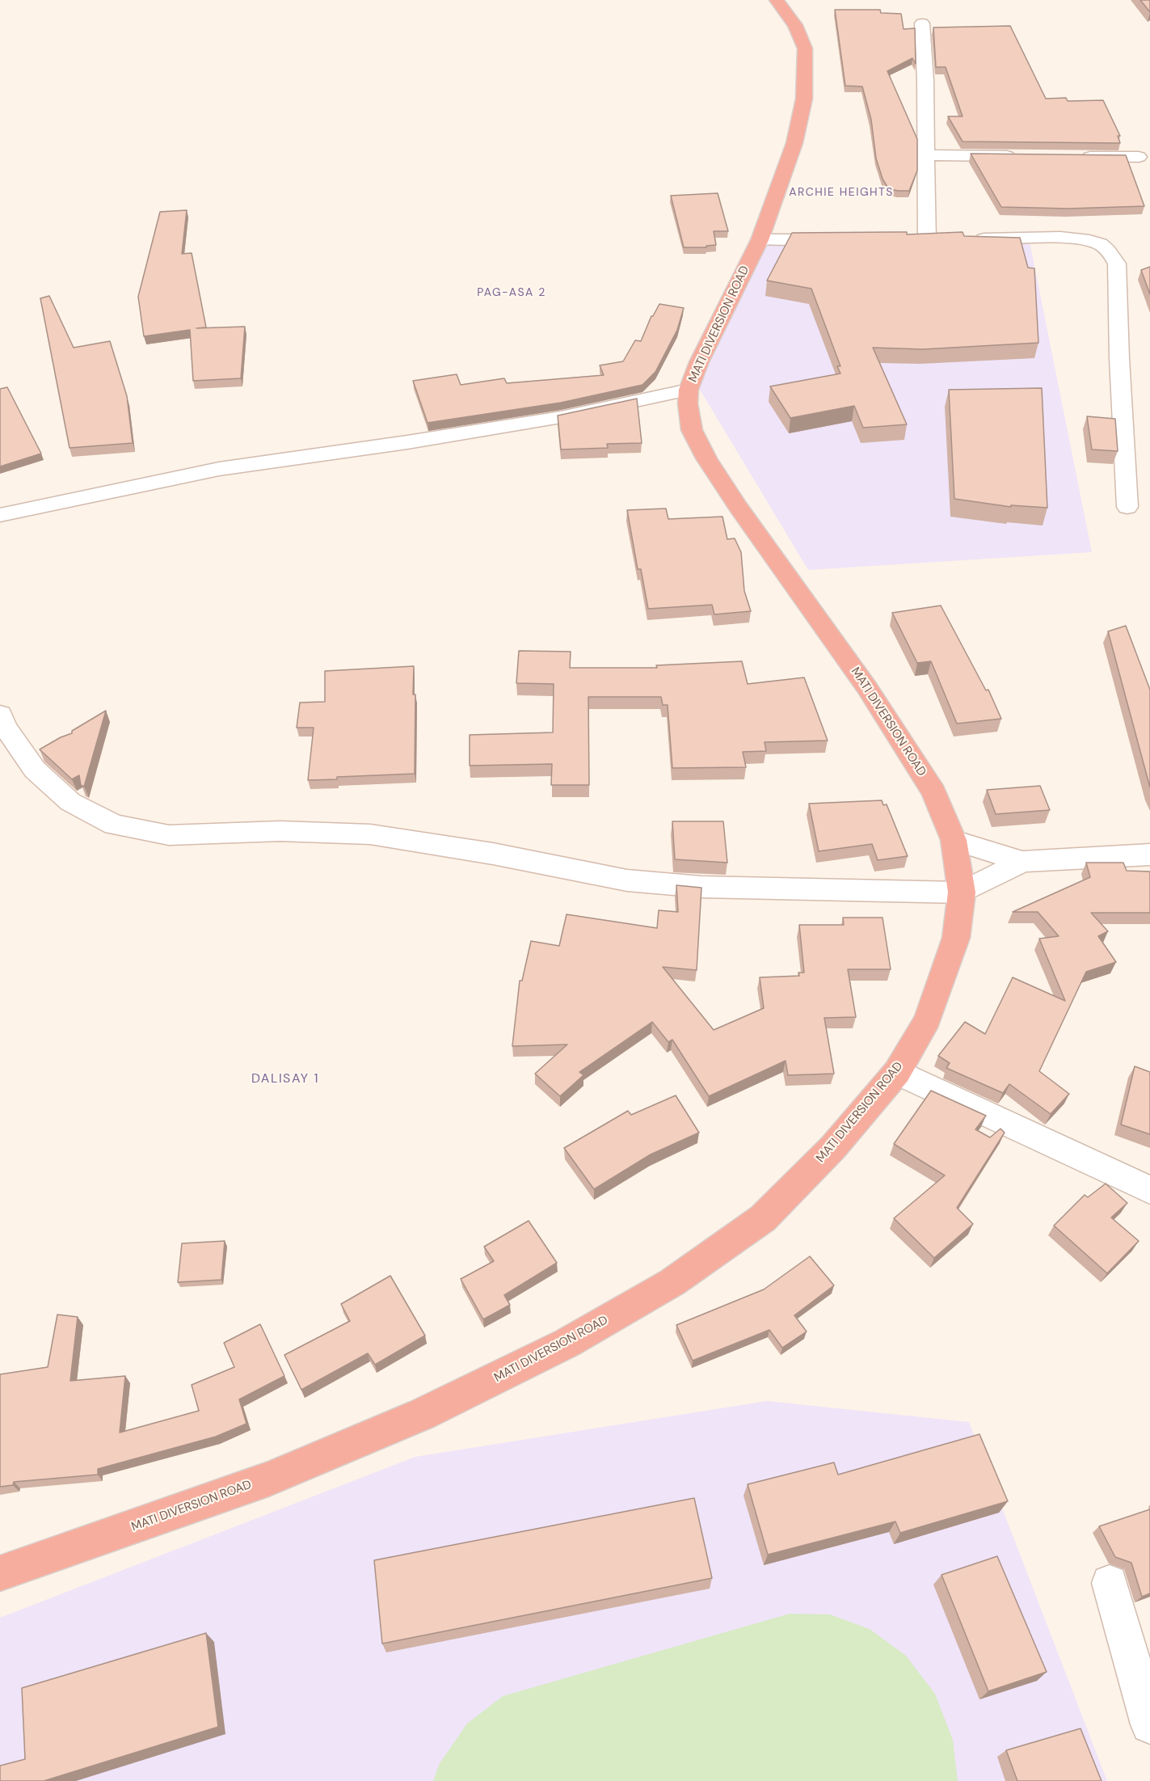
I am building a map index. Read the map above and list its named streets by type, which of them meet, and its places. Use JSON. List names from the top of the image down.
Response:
{
  "streets": {
    "highway": ["MATI DIVERSION ROAD"]
  },
  "districts": ["ARCHIE HEIGHTS", "PAG-ASA 2", "DALISAY 1"]
}
